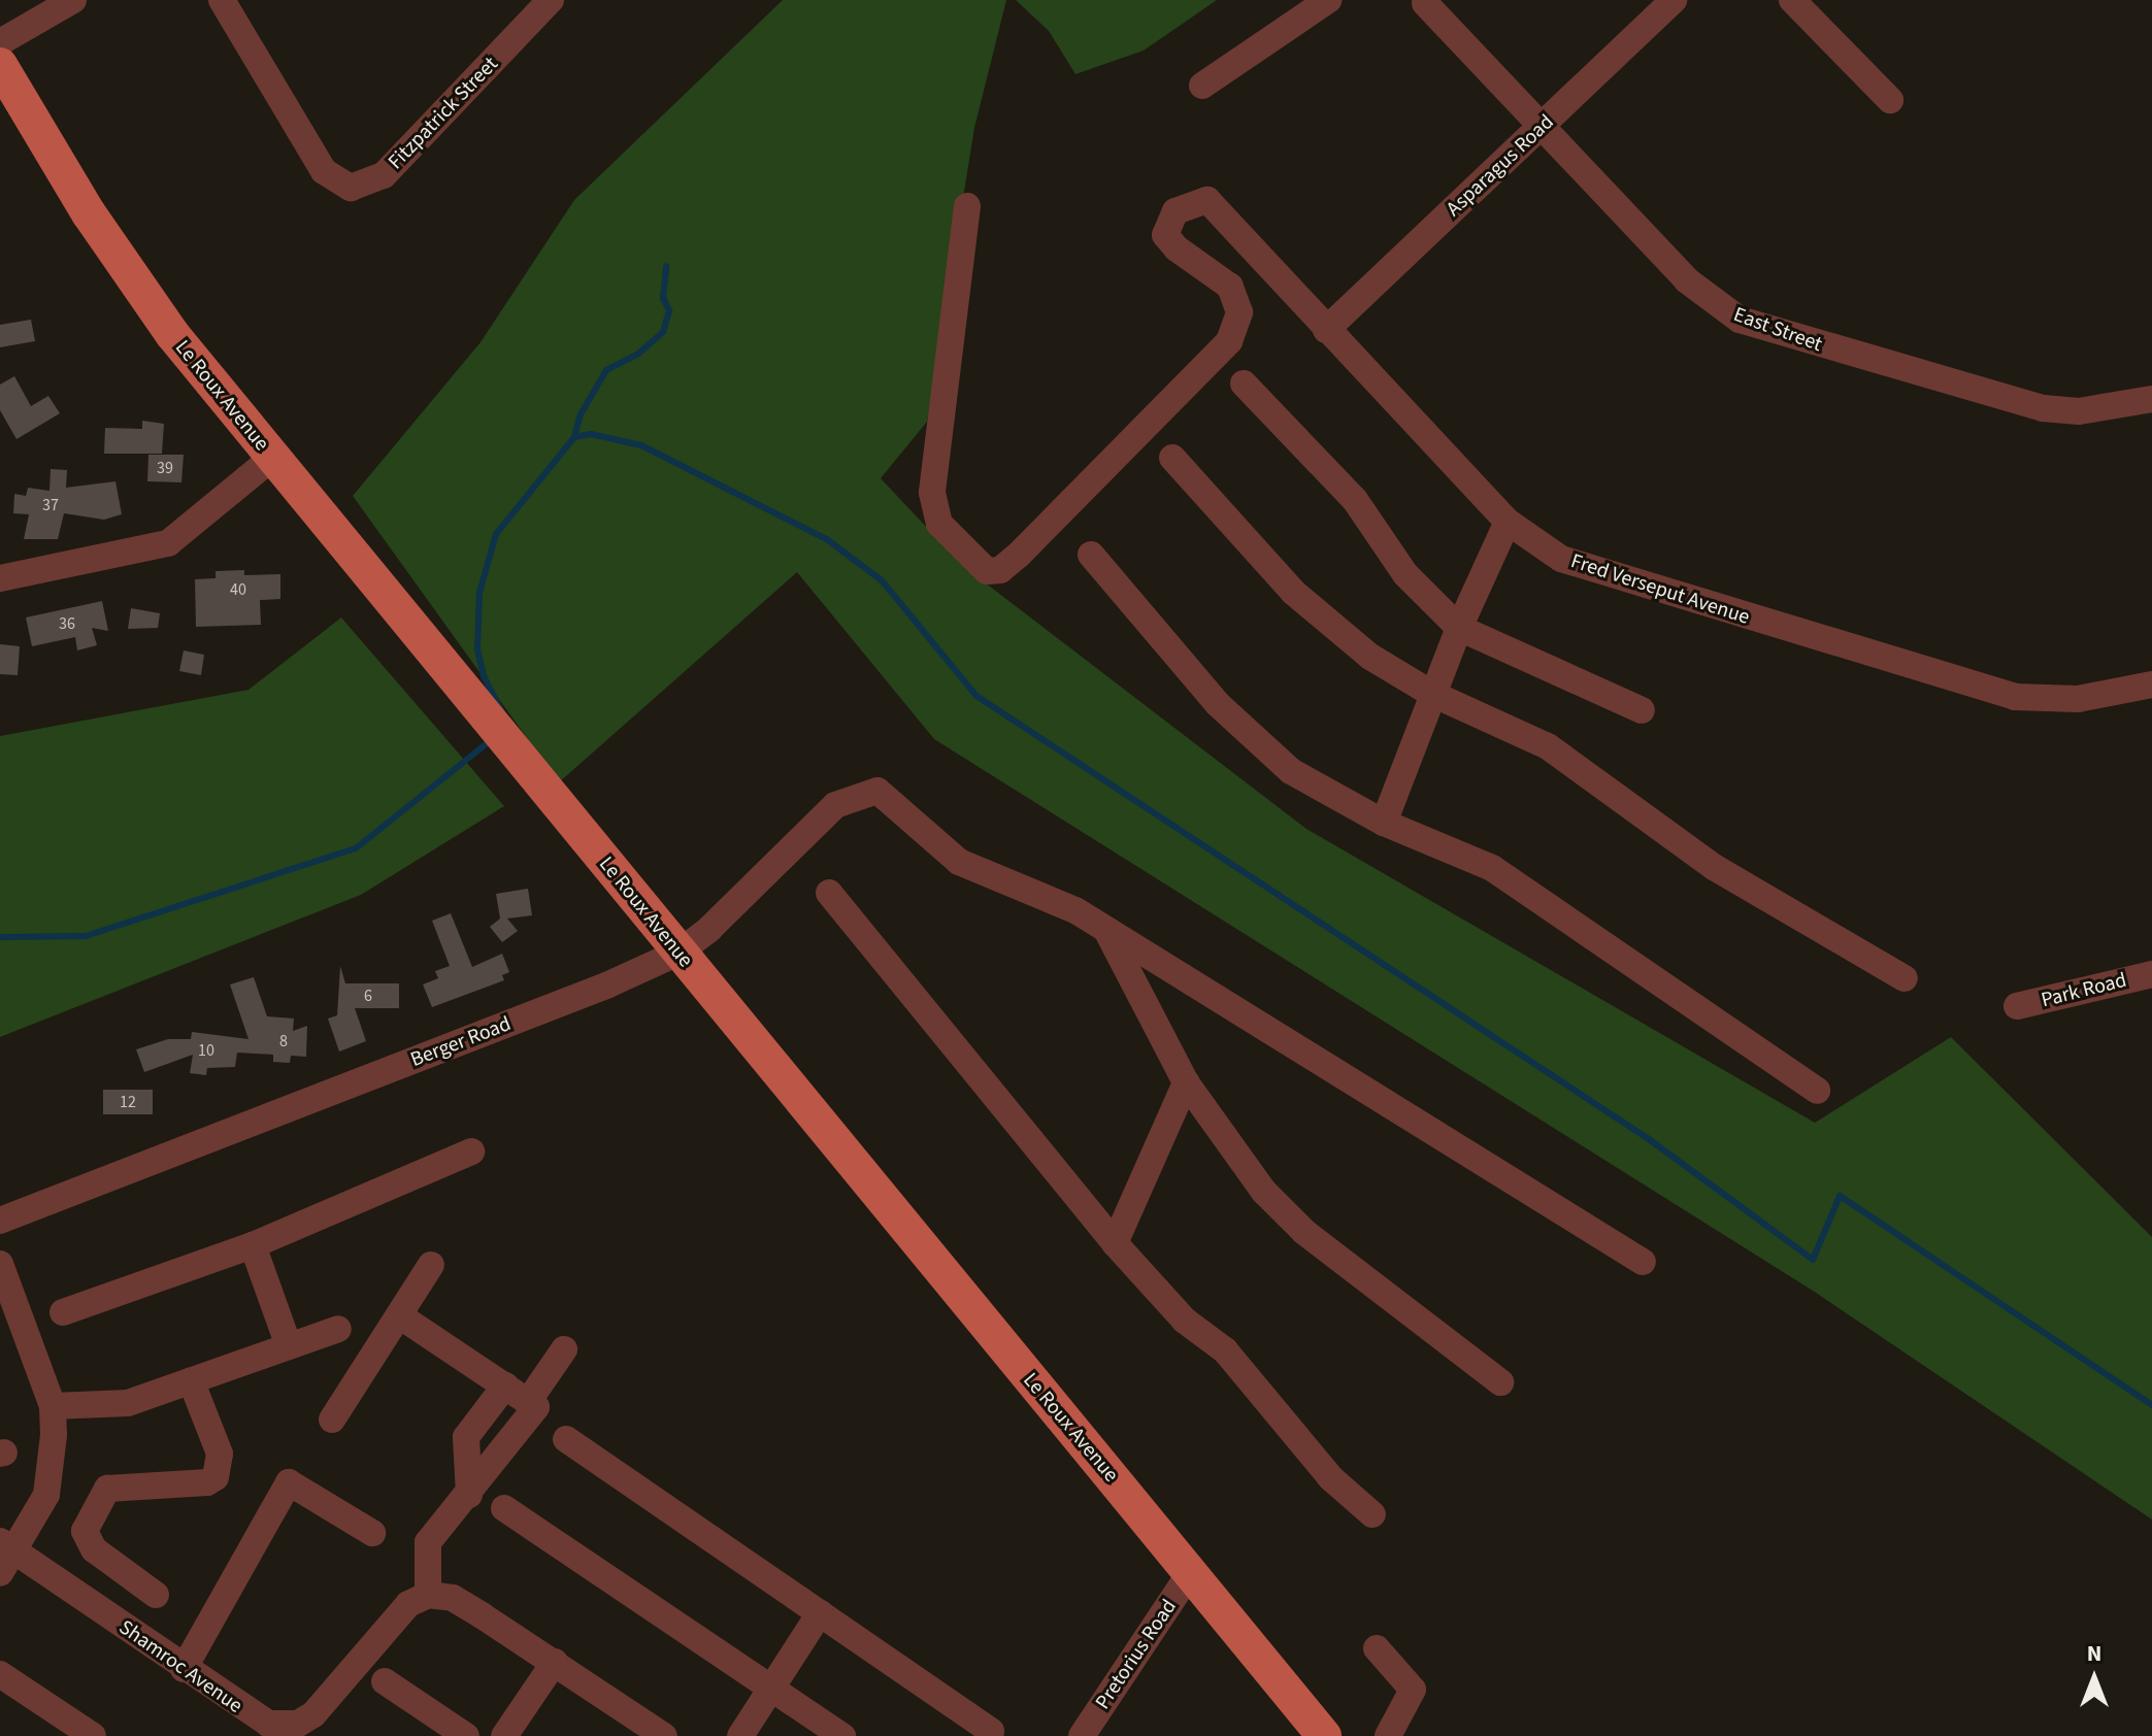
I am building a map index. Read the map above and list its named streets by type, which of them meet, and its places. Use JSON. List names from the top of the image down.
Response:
{
  "streets": {
    "main road": ["Le Roux Avenue"],
    "street": [
      "Fitzpatrick Street",
      "Asparagus Road",
      "East Street",
      "Fred Verseput Avenue",
      "Park Road",
      "Berger Road",
      "Pretorius Road",
      "Shamroc Avenue"
    ]
  },
  "crossings": [
    ["Asparagus Road", "East Street"],
    ["Asparagus Road", "Fred Verseput Avenue"],
    ["Le Roux Avenue", "Berger Road"],
    ["Le Roux Avenue", "Pretorius Road"]
  ],
  "house_numbers": [
    "39",
    "37",
    "40",
    "36",
    "6",
    "8",
    "10",
    "12"
  ],
  "north": "top"
}
